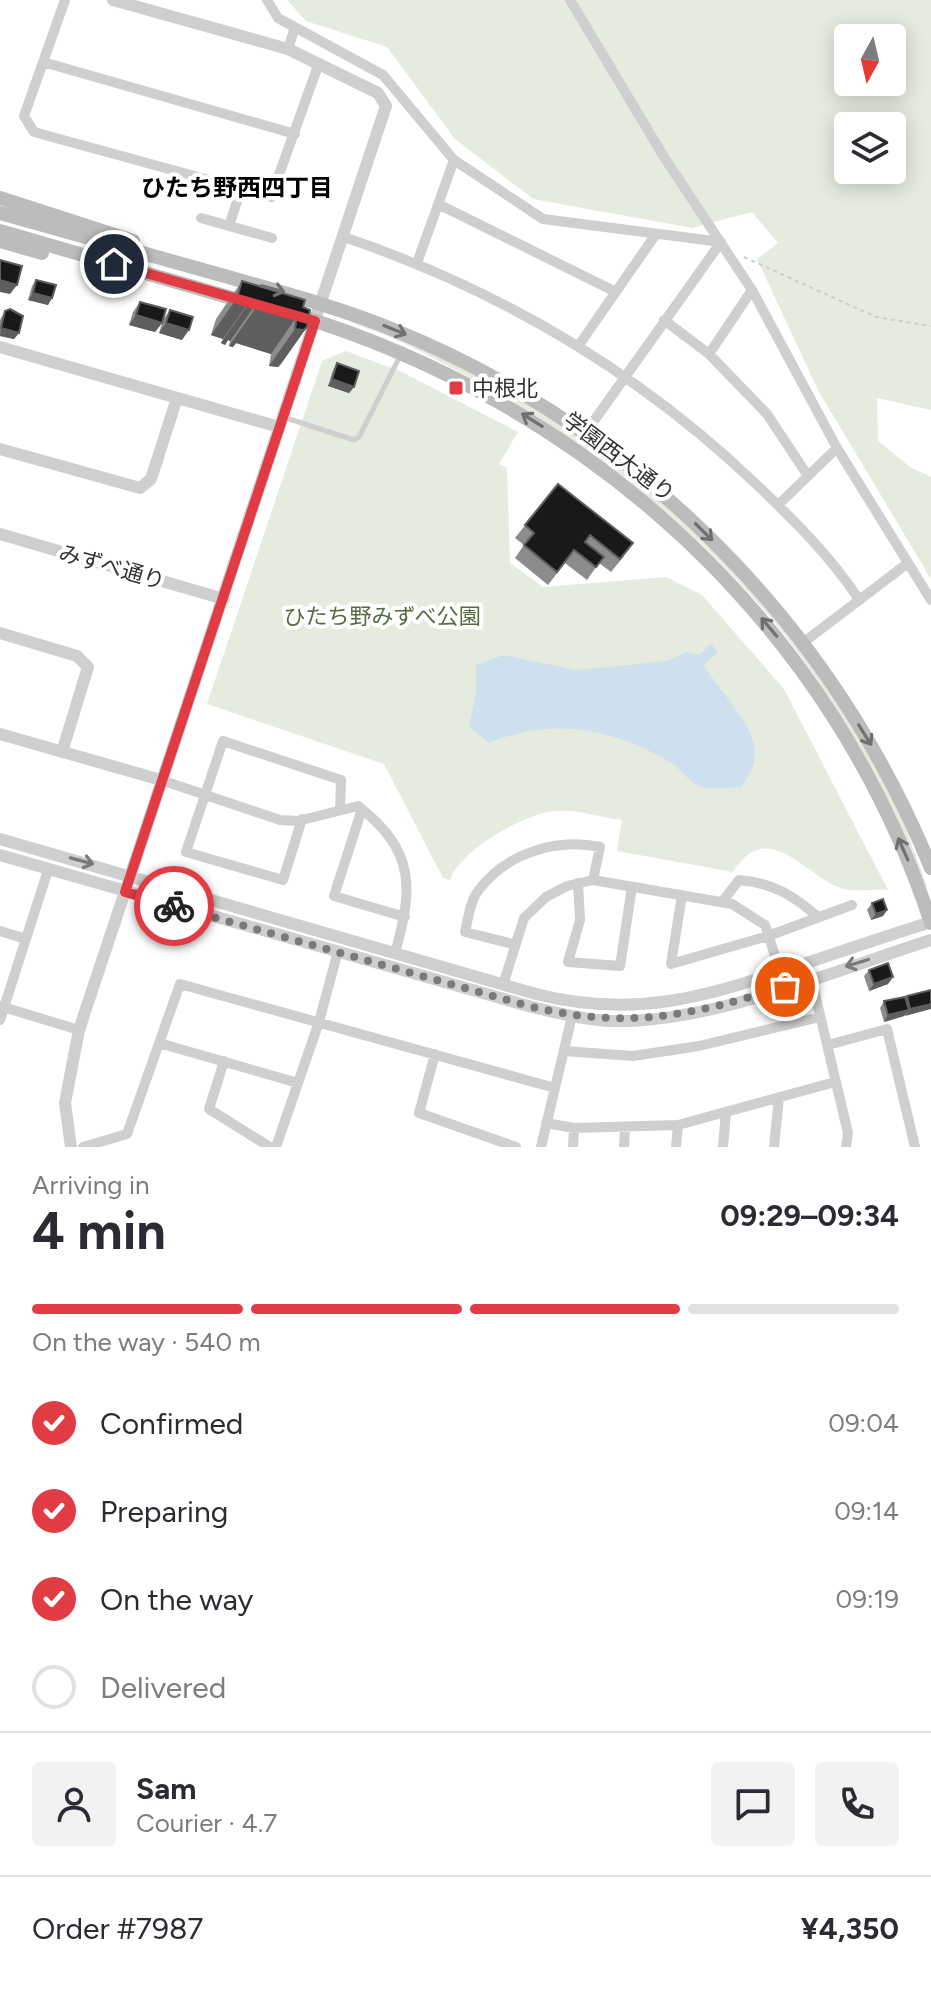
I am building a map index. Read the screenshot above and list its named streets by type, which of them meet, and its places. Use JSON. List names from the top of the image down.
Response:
{
  "streets": {
    "main road": ["学園西大通り"],
    "street": ["みずべ通り"]
  },
  "districts": ["ひたち野西四丁目"],
  "parks": ["ひたち野みずべ公園"],
  "places": {
    "transit": ["中根北"]
  },
  "north": "bottom",
  "page": {
    "heading": ["4 min", "Arriving in", "09:29–09:34"],
    "panel": [
      "Sam",
      "Courier · 4.7",
      "Order #7987",
      "¥4,350"
    ],
    "bar": "On the way · 540 m",
    "list": [
      ["Confirmed", "09:04"],
      ["Preparing", "09:14"],
      ["On the way", "09:19"],
      "Delivered"
    ]
  }
}
